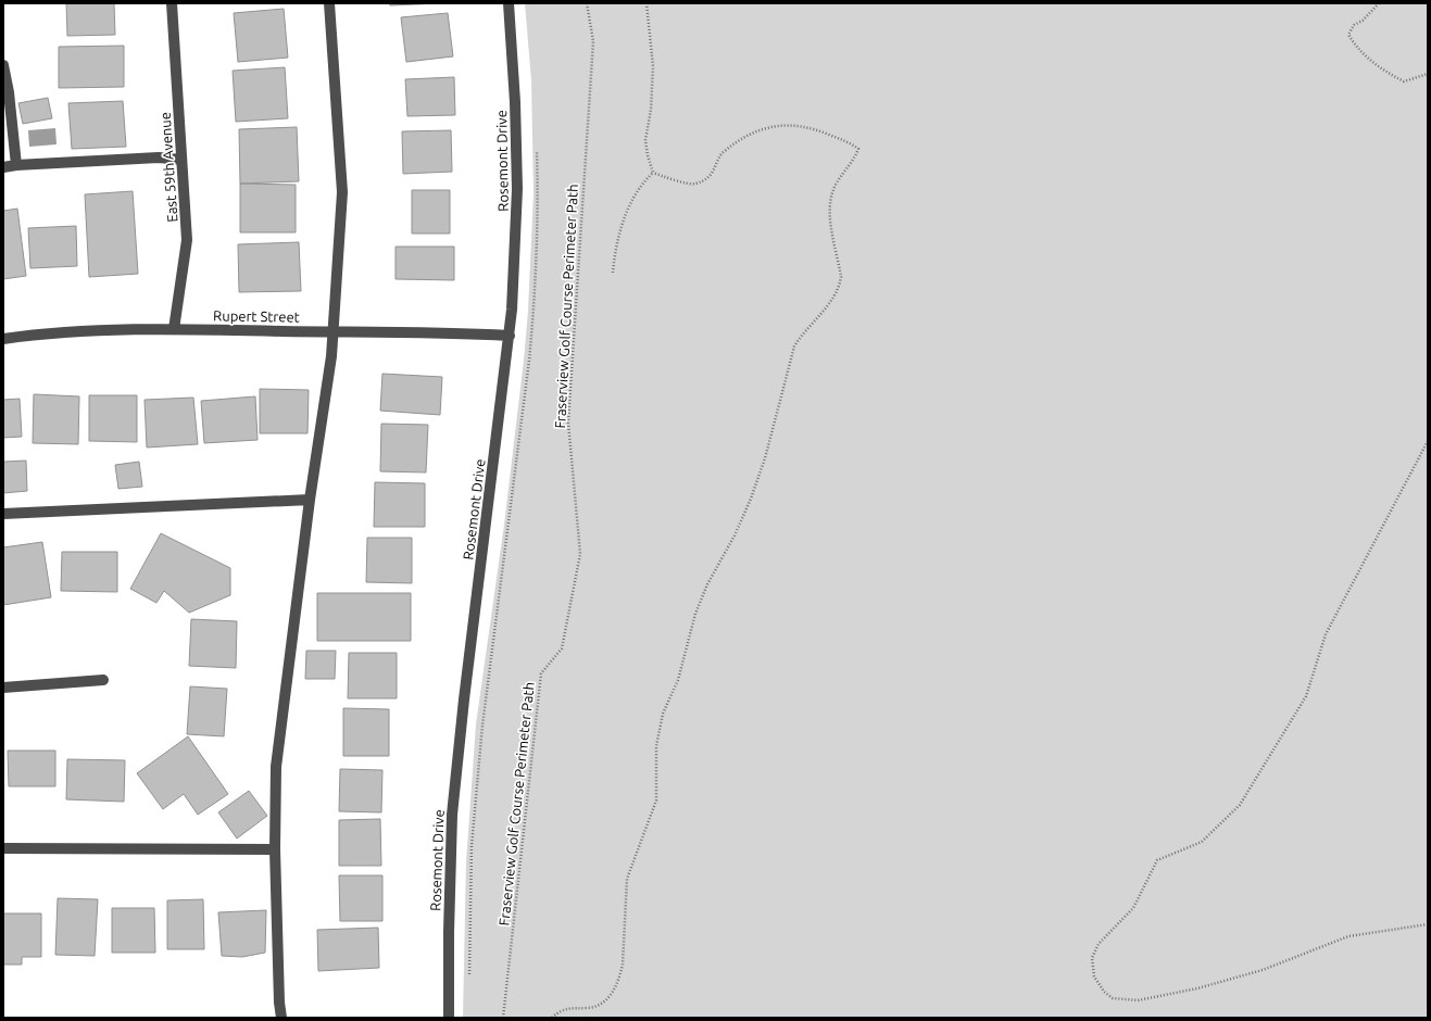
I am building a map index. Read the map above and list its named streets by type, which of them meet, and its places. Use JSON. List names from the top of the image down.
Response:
{
  "streets": {
    "street": ["Rosemont Drive", "East 59th Avenue", "Rupert Street"],
    "path": ["Fraserview Golf Course Perimeter Path"]
  },
  "crossings": [
    ["Rosemont Drive", "Rupert Street"],
    ["East 59th Avenue", "Rupert Street"]
  ]
}
